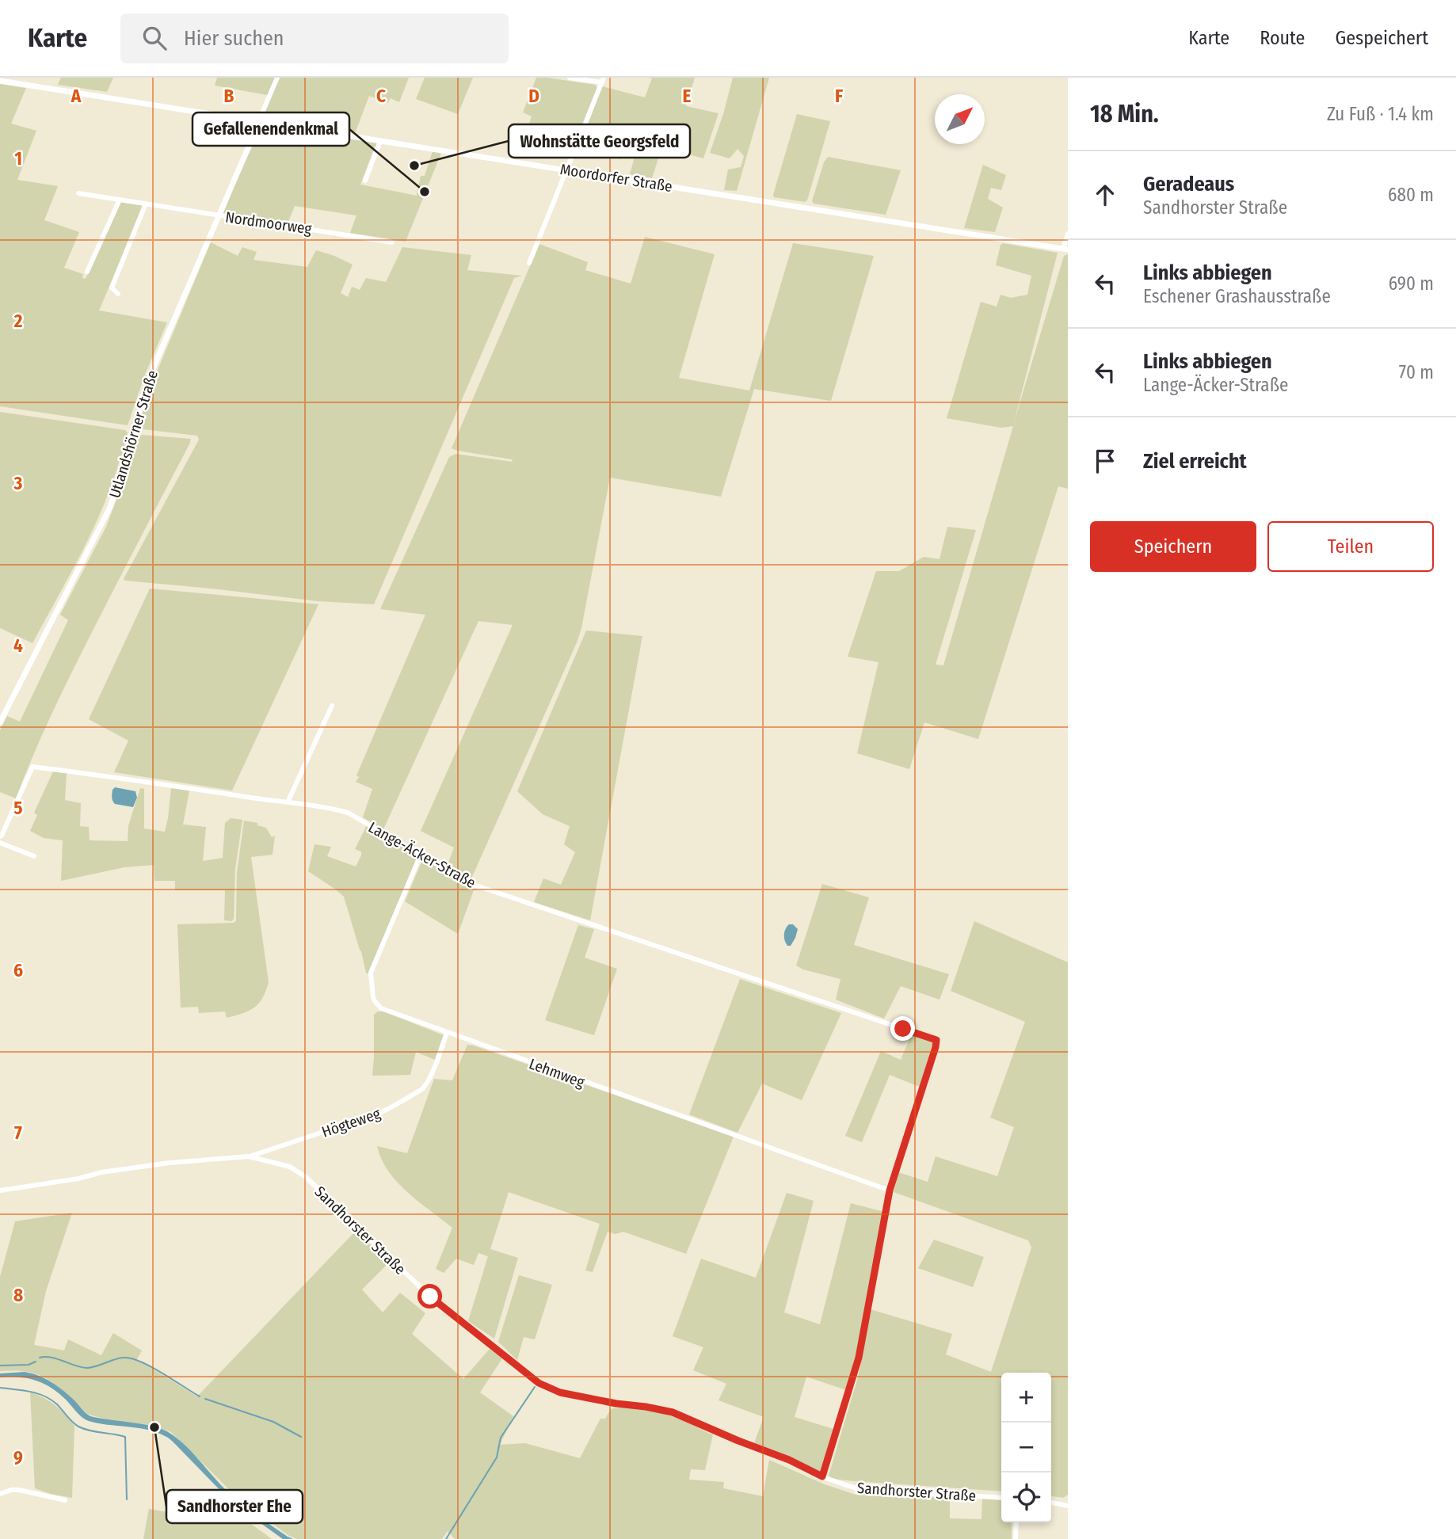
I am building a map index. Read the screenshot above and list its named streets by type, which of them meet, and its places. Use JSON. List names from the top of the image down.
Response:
{
  "streets": {
    "street": [
      "Moordorfer Straße",
      "Nordmoorweg",
      "Utlandshörner Straße",
      "Lange-Äcker-Straße",
      "Lehmweg",
      "Högteweg",
      "Sandhorster Straße"
    ]
  },
  "crossings": [
    ["Moordorfer Straße", "Utlandshörner Straße"],
    ["Nordmoorweg", "Utlandshörner Straße"],
    ["Lange-Äcker-Straße", "Lehmweg"],
    ["Lehmweg", "Högteweg"],
    ["Högteweg", "Sandhorster Straße"]
  ],
  "places": ["Wohnstätte Georgsfeld", "Gefallenendenkmal", "Sandhorster Ehe"],
  "north": "top right",
  "page": {
    "header": "Karte",
    "search": "Hier suchen",
    "nav": ["Karte", "Route", "Gespeichert"],
    "heading": ["18 Min.", "Zu Fuß · 1.4 km"],
    "list": [
      ["Geradeaus", "Sandhorster Straße", "680 m"],
      ["Links abbiegen", "Eschener Grashausstraße", "690 m"],
      ["Links abbiegen", "Lange-Äcker-Straße", "70 m"],
      "Ziel erreicht"
    ],
    "buttons": ["Speichern", "Teilen"],
    "map_buttons": ["+", "−"]
  },
  "grid": {
    "columns": [
      "A",
      "B",
      "C",
      "D",
      "E",
      "F"
    ],
    "rows": [
      "1",
      "2",
      "3",
      "4",
      "5",
      "6",
      "7",
      "8",
      "9"
    ]
  }
}
